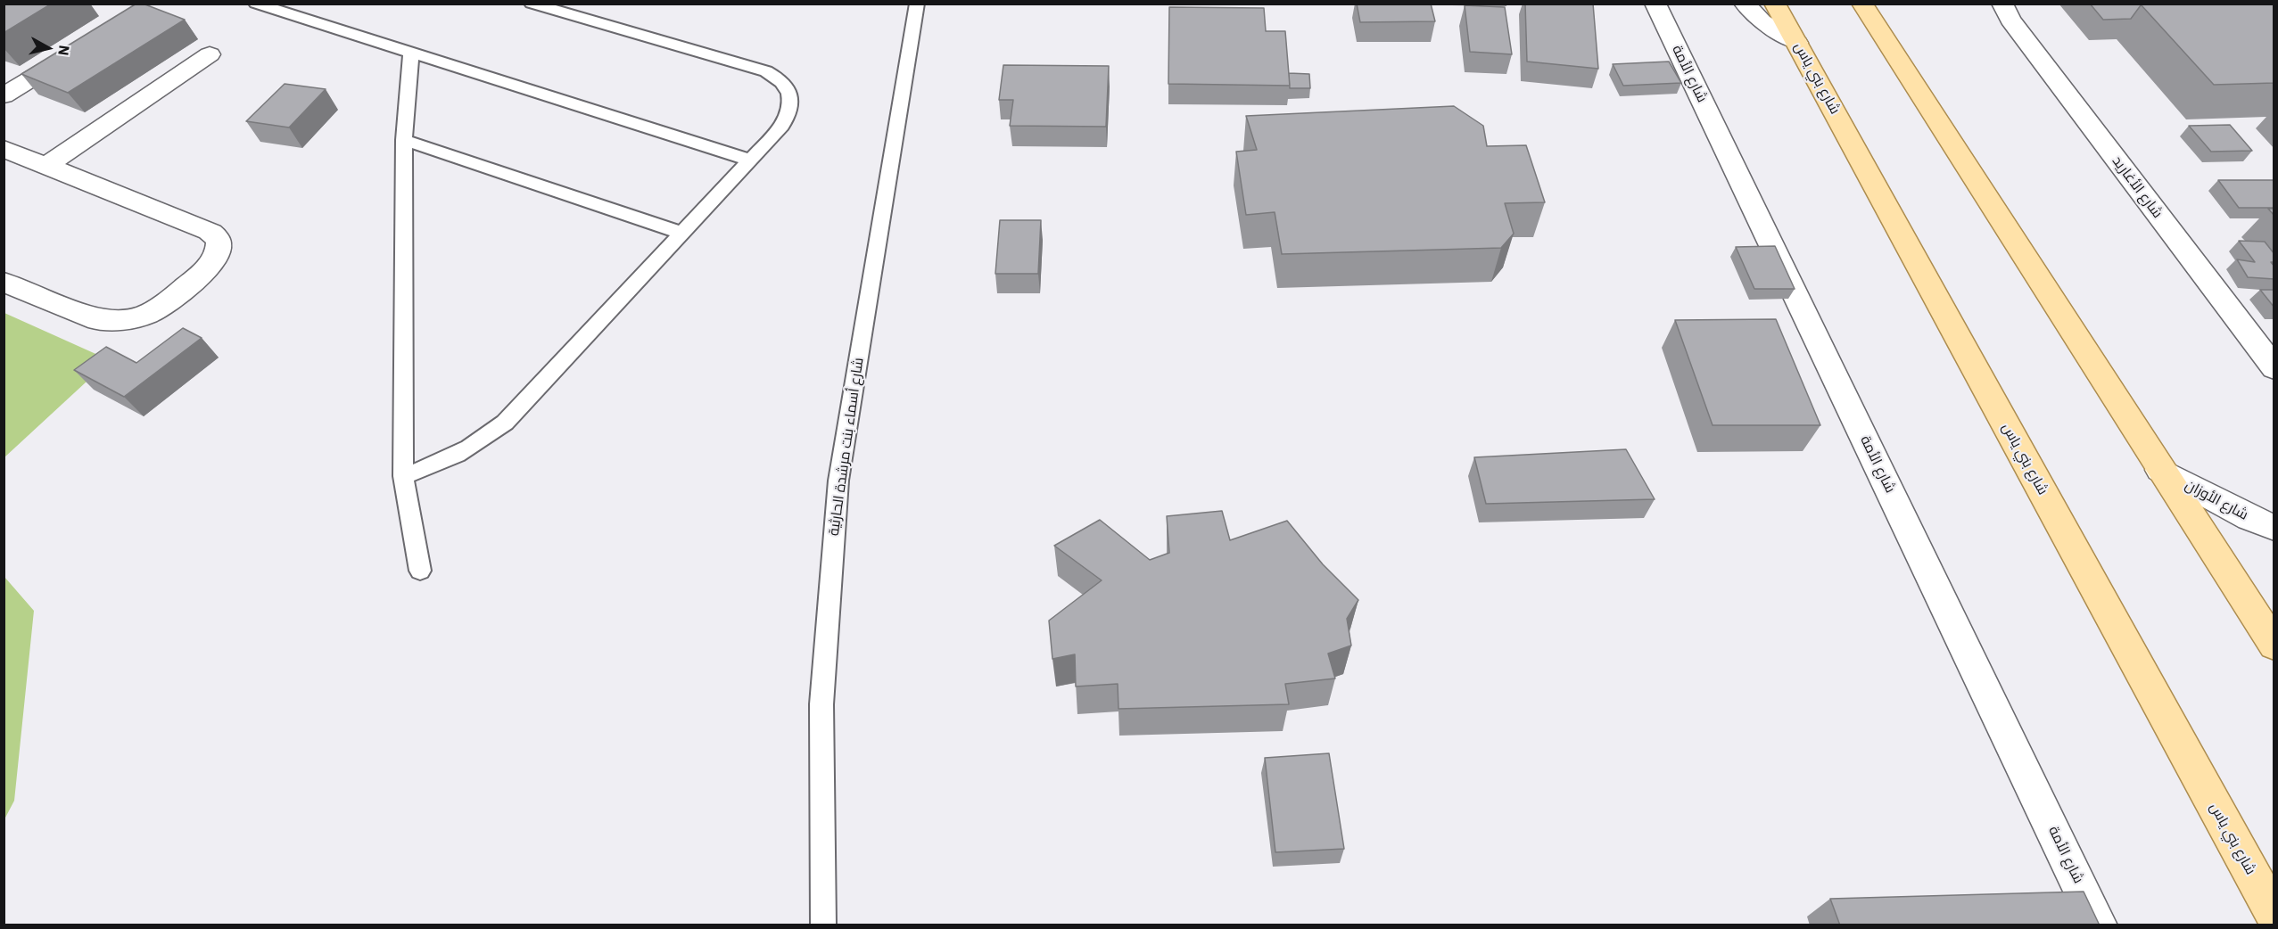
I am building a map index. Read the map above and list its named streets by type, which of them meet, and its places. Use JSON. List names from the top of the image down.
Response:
{
  "streets": {
    "main road": ["شارع بني ياس"],
    "street": ["شارع الأمة", "شارع الأغاريد", "شارع الأوزان"],
    "lane": ["شارع أسماء بنت مرشدة الحارثية"]
  },
  "north": "right"
}
